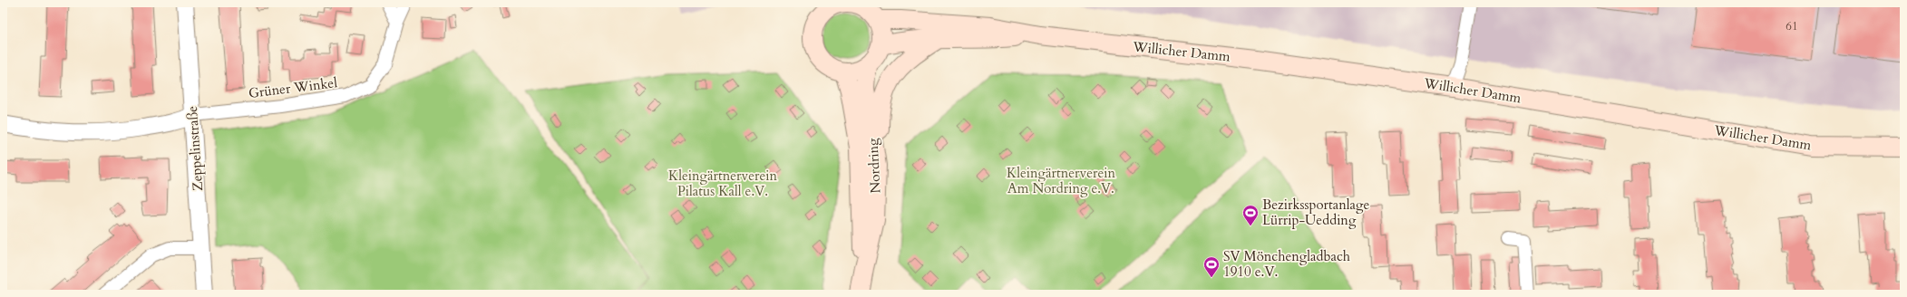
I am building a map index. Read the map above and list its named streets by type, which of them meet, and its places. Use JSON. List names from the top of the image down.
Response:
{
  "streets": {
    "main road": ["Willicher Damm", "Nordring"],
    "street": ["Grüner Winkel", "Zeppelinstraße"]
  },
  "crossings": [
    ["Willicher Damm", "Nordring"],
    ["Grüner Winkel", "Zeppelinstraße"]
  ],
  "parks": ["Kleingärtnerverein Am Nordring e.V.", "Kleingärtnerverein Pilatus Kall e.V."],
  "places": {
    "sports": ["Bezirkssportanlage Lürrip-Uedding", "SV Mönchengladbach 1910 e.V."]
  },
  "house_numbers": ["61"]
}
